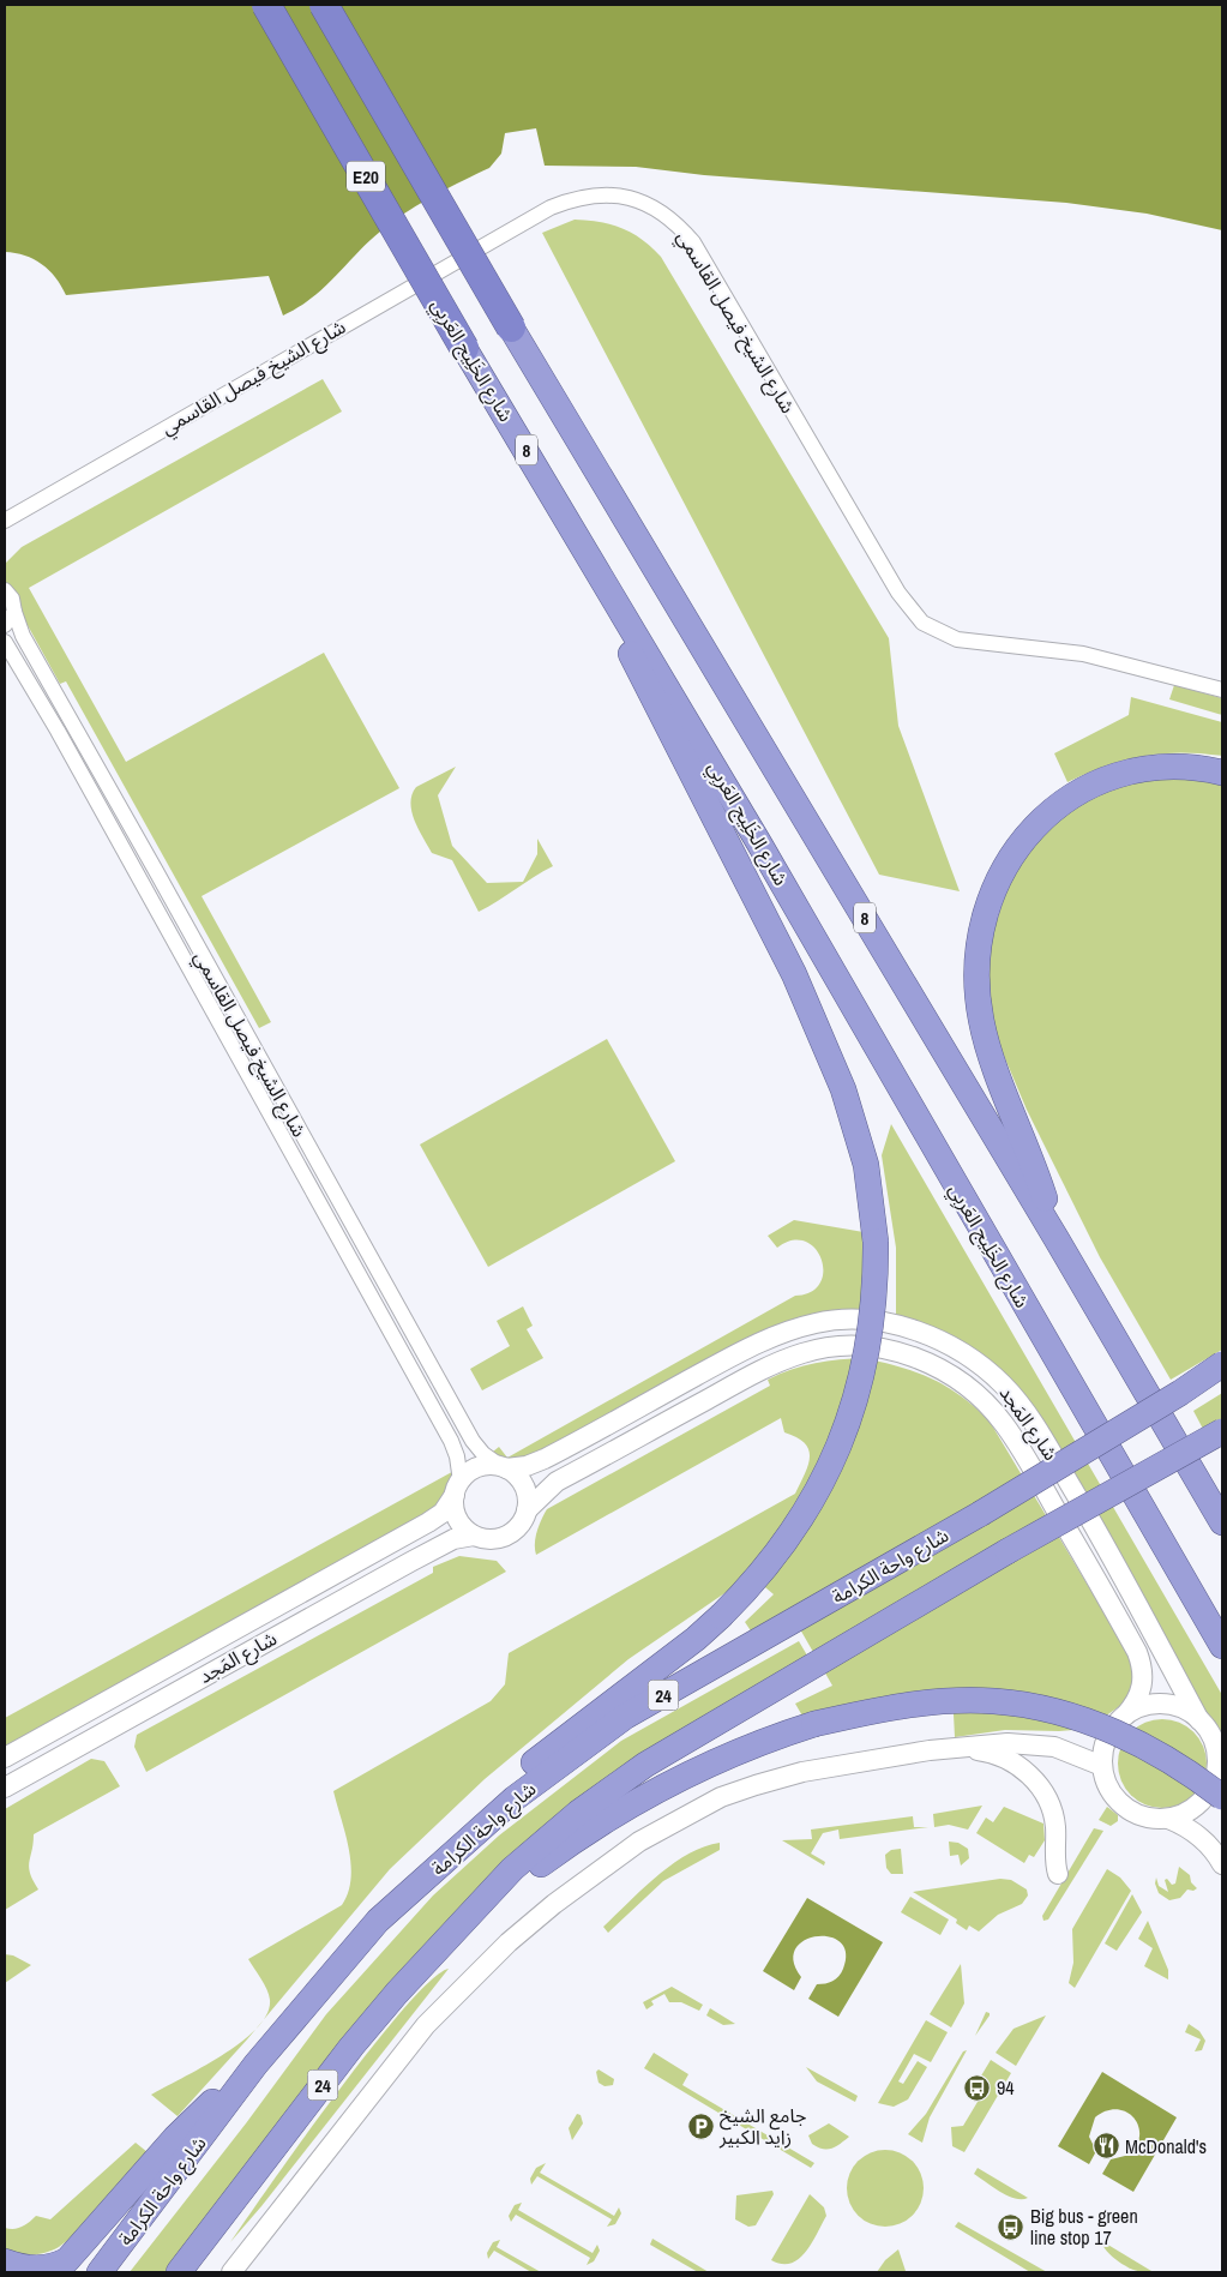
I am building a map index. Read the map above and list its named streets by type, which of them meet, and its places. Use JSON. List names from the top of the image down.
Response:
{
  "streets": {
    "highway": [
      "E20",
      "شارع الخَلِيج العَربِي",
      "8",
      "شارع واحة الكرامة",
      "24"
    ],
    "street": ["شارع الشيخ فيصل القاسمي", "شارع المَجد"]
  },
  "crossings": [
    ["E20", "8"],
    ["شارع الشيخ فيصل القاسمي", "شارع المَجد"]
  ],
  "places": {
    "bus stop": ["94", "Big bus - green line stop 17"],
    "parking": ["جامع الشيخ زايد الكبير"],
    "restaurant": ["McDonald's"]
  }
}
